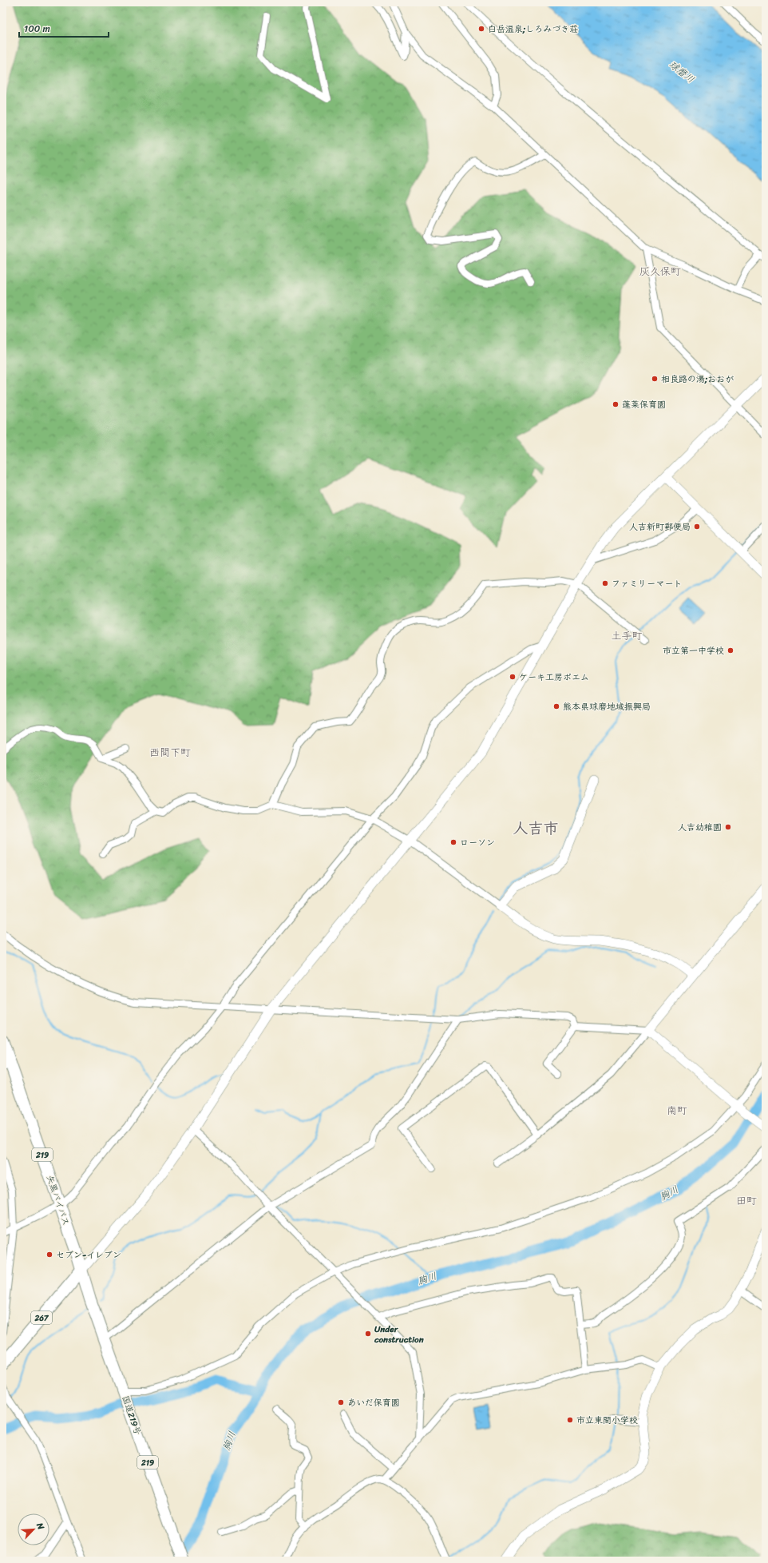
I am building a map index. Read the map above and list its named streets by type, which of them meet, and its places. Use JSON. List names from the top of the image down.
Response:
{
  "streets": {
    "highway": [
      "219",
      "矢黒バイパス",
      "267",
      "国道219号"
    ]
  },
  "crossings": [
    ["矢黒バイパス", "267"],
    ["矢黒バイパス", "国道219号"],
    ["267", "国道219号"]
  ],
  "districts": [
    "灰久保町",
    "土手町",
    "西間下町",
    "人吉市",
    "南町",
    "田町"
  ],
  "water": ["球磨川", "胸川"],
  "places": [
    "白岳温泉;しろみづき荘",
    "相良路の湯;おおが",
    "蓬莱保育園",
    "人吉新町郵便局",
    "ファミリーマート",
    "市立第一中学校",
    "ケーキ工房ポエム",
    "熊本県球磨地域振興局",
    "人吉幼稚園",
    "ローソン",
    "セブン-イレブン",
    "Under construction",
    "あいだ保育園",
    "市立東間小学校"
  ],
  "scale_bar": "100 m",
  "north": "top right"
}
